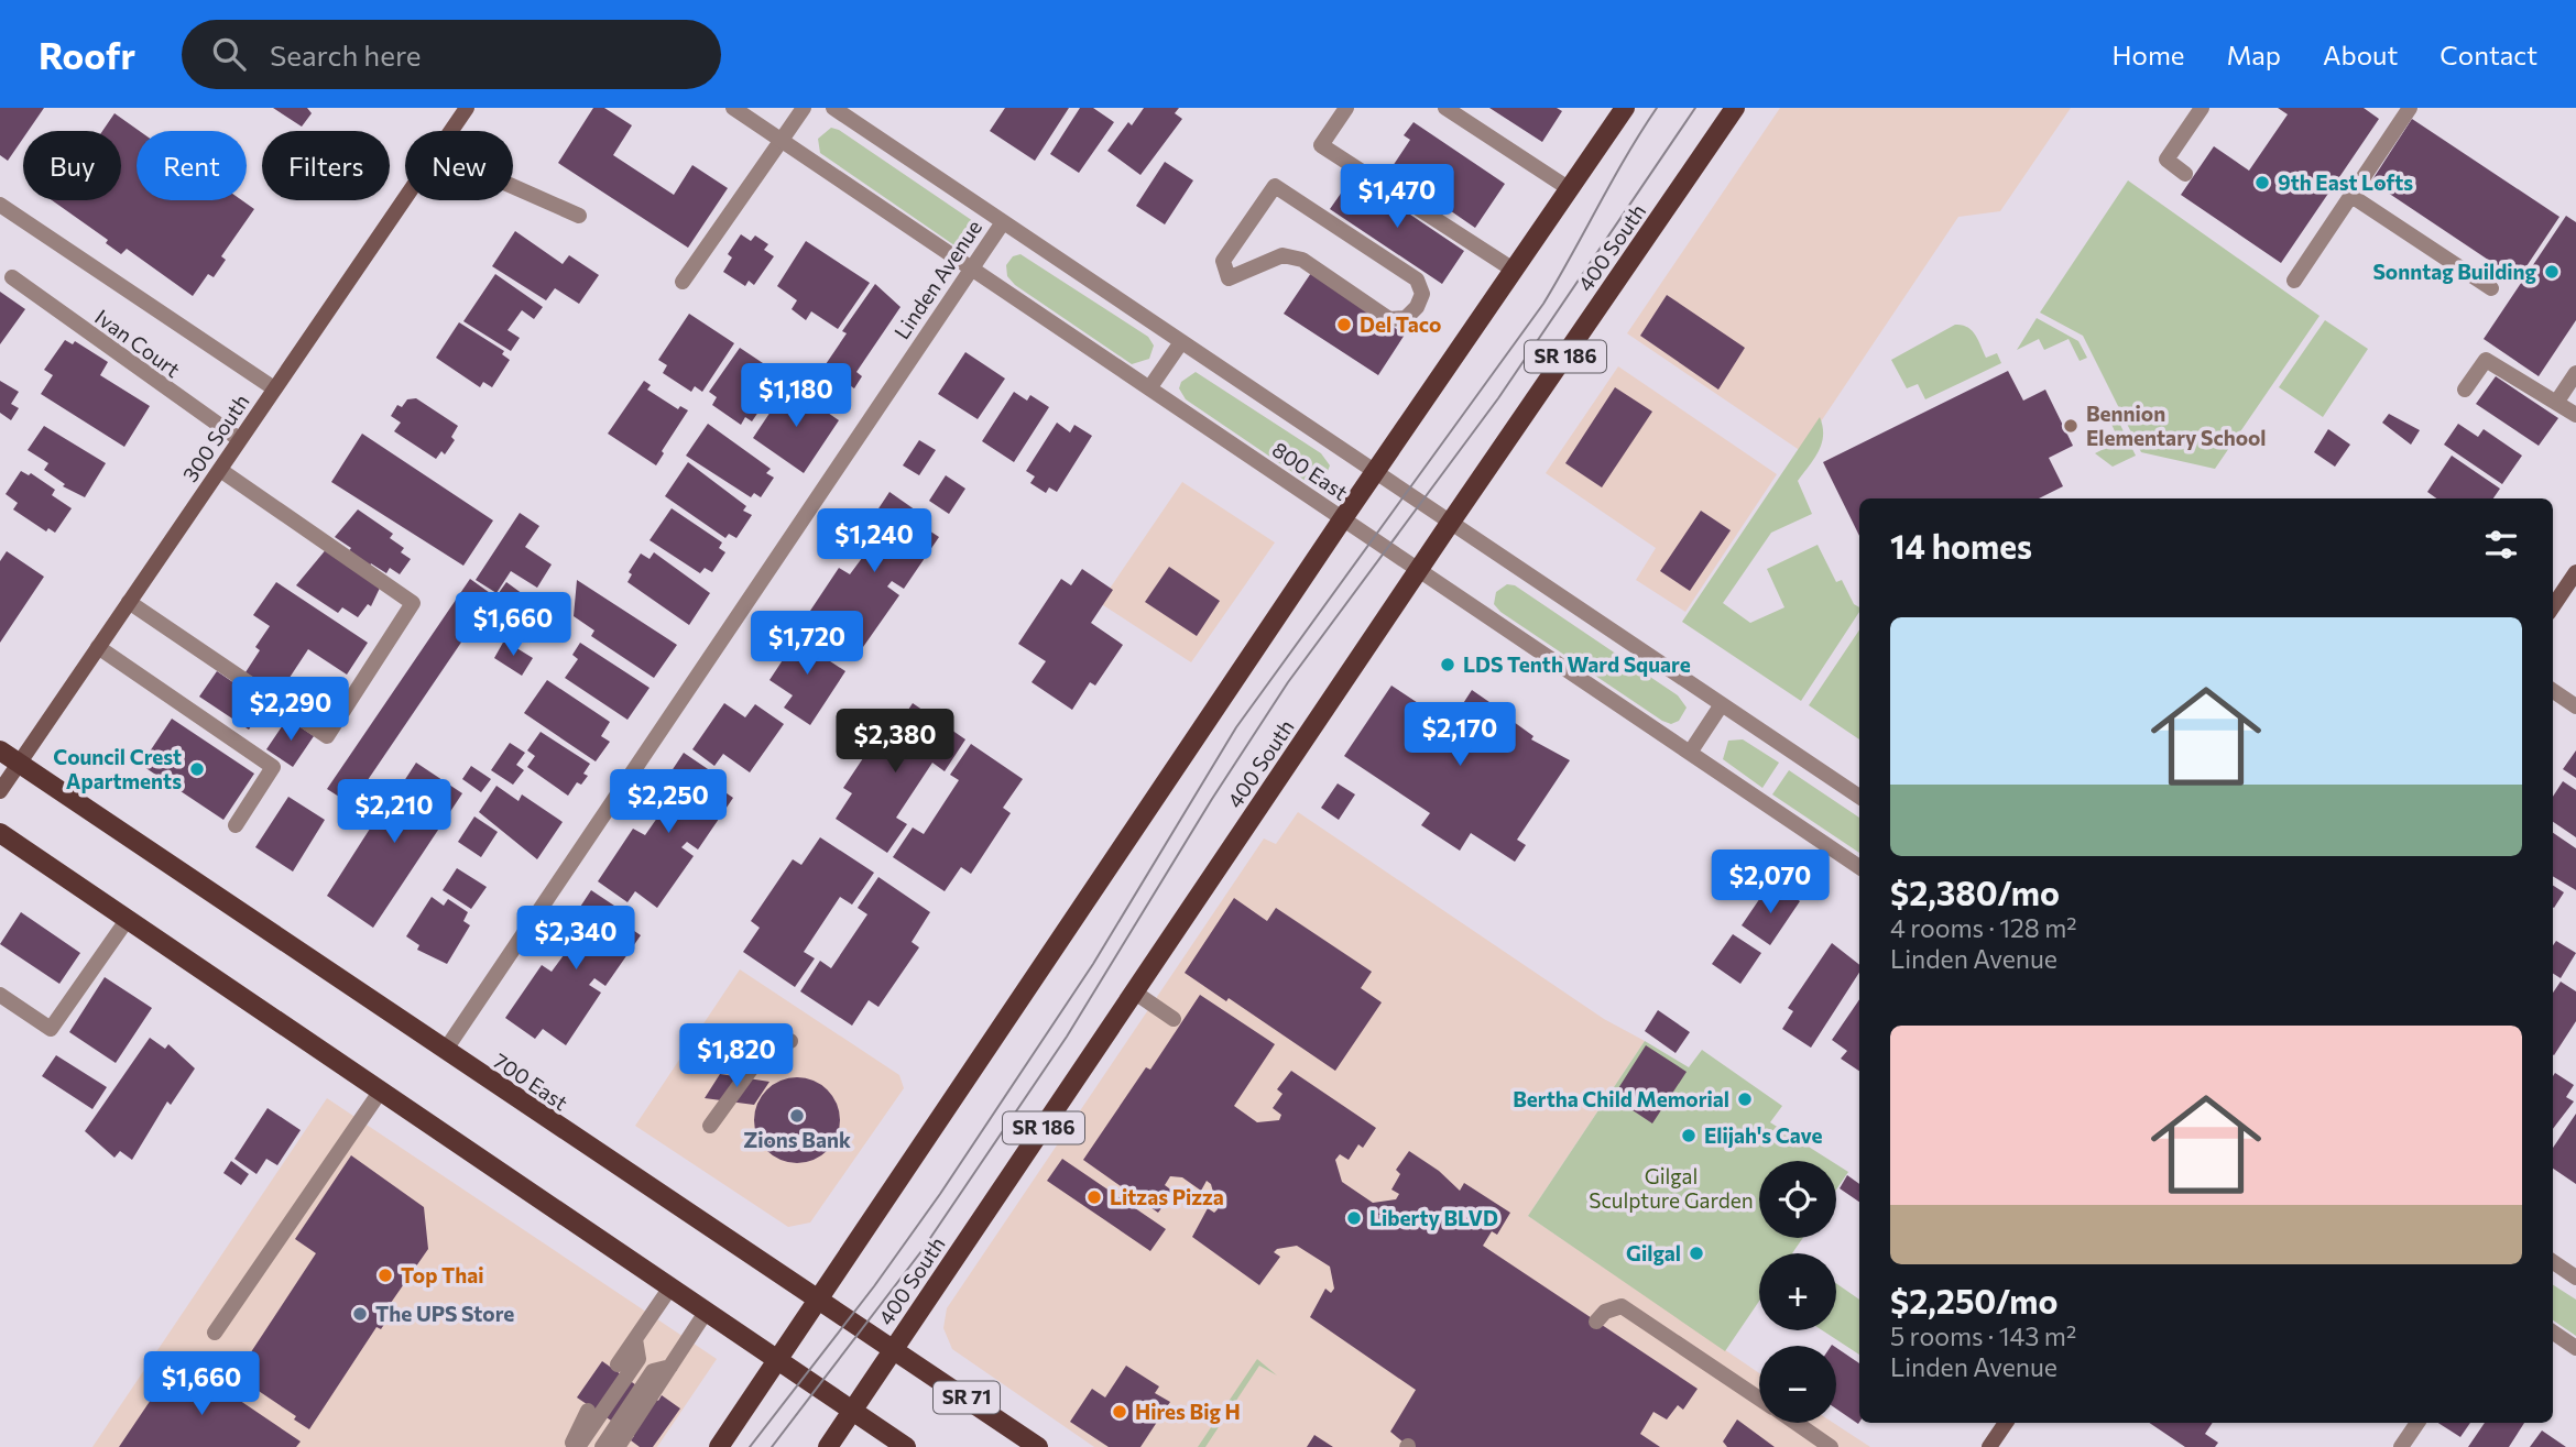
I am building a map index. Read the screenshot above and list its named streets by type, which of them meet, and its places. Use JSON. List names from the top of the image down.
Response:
{
  "streets": {
    "main road": [
      "400 South",
      "SR 186",
      "700 East",
      "SR 71"
    ],
    "street": [
      "Linden Avenue",
      "Ivan Court",
      "300 South",
      "800 East"
    ]
  },
  "crossings": [
    ["400 South", "800 East"],
    ["400 South", "700 East"],
    ["Linden Avenue", "800 East"],
    ["Linden Avenue", "700 East"],
    ["Ivan Court", "300 South"],
    ["300 South", "700 East"]
  ],
  "parks": ["Gilgal Sculpture Garden"],
  "places": [
    "9th East Lofts",
    "Sonntag Building",
    "Del Taco",
    "Bennion Elementary School",
    "LDS Tenth Ward Square",
    "Council Crest Apartments",
    "Bertha Child Memorial",
    "Zions Bank",
    "Elijah's Cave",
    "Litzas Pizza",
    "Liberty BLVD",
    "Gilgal",
    "Top Thai",
    "The UPS Store",
    "Hires Big H"
  ],
  "page": {
    "header": "Roofr",
    "search": "Search here",
    "nav": [
      "Home",
      "Map",
      "About",
      "Contact"
    ],
    "chip": [
      "Buy",
      "Rent",
      "Filters",
      "New"
    ],
    "price": [
      "$1,470",
      "$1,180",
      "$1,240",
      "$1,660",
      "$1,720",
      "$2,290",
      "$2,170",
      "$2,380",
      "$2,250",
      "$2,210",
      "$2,070",
      "$2,340",
      "$1,820",
      "$1,660"
    ],
    "heading": "14 homes",
    "list": [
      {
        "name": "$2,380/mo",
        "note": "4 rooms · 128 m² · Linden Avenue"
      },
      {
        "name": "$2,250/mo",
        "note": "5 rooms · 143 m² · Linden Avenue"
      }
    ],
    "map_buttons": ["+", "−"]
  }
}
